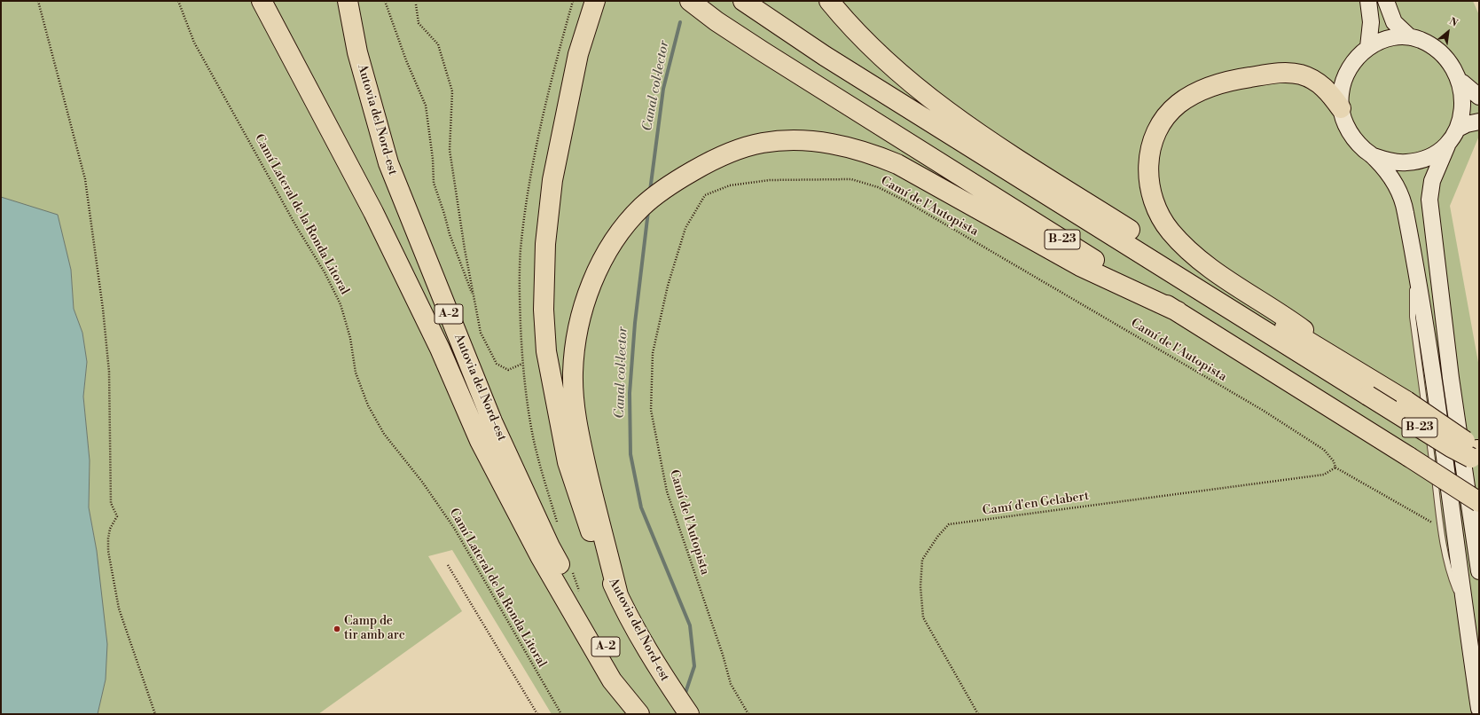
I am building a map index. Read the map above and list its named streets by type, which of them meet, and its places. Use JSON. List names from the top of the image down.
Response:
{
  "streets": {
    "highway": ["Autovia del Nord-est", "B-23", "A-2"],
    "path": ["Camí de l'Autopista", "Camí Lateral de la Ronda Litoral", "Camí d'en Gelabert"]
  },
  "crossings": [
    ["Camí de l'Autopista", "Camí d'en Gelabert"]
  ],
  "water": ["Canal col·lector"],
  "places": ["Camp de tir amb arc"],
  "north": "top right"
}
